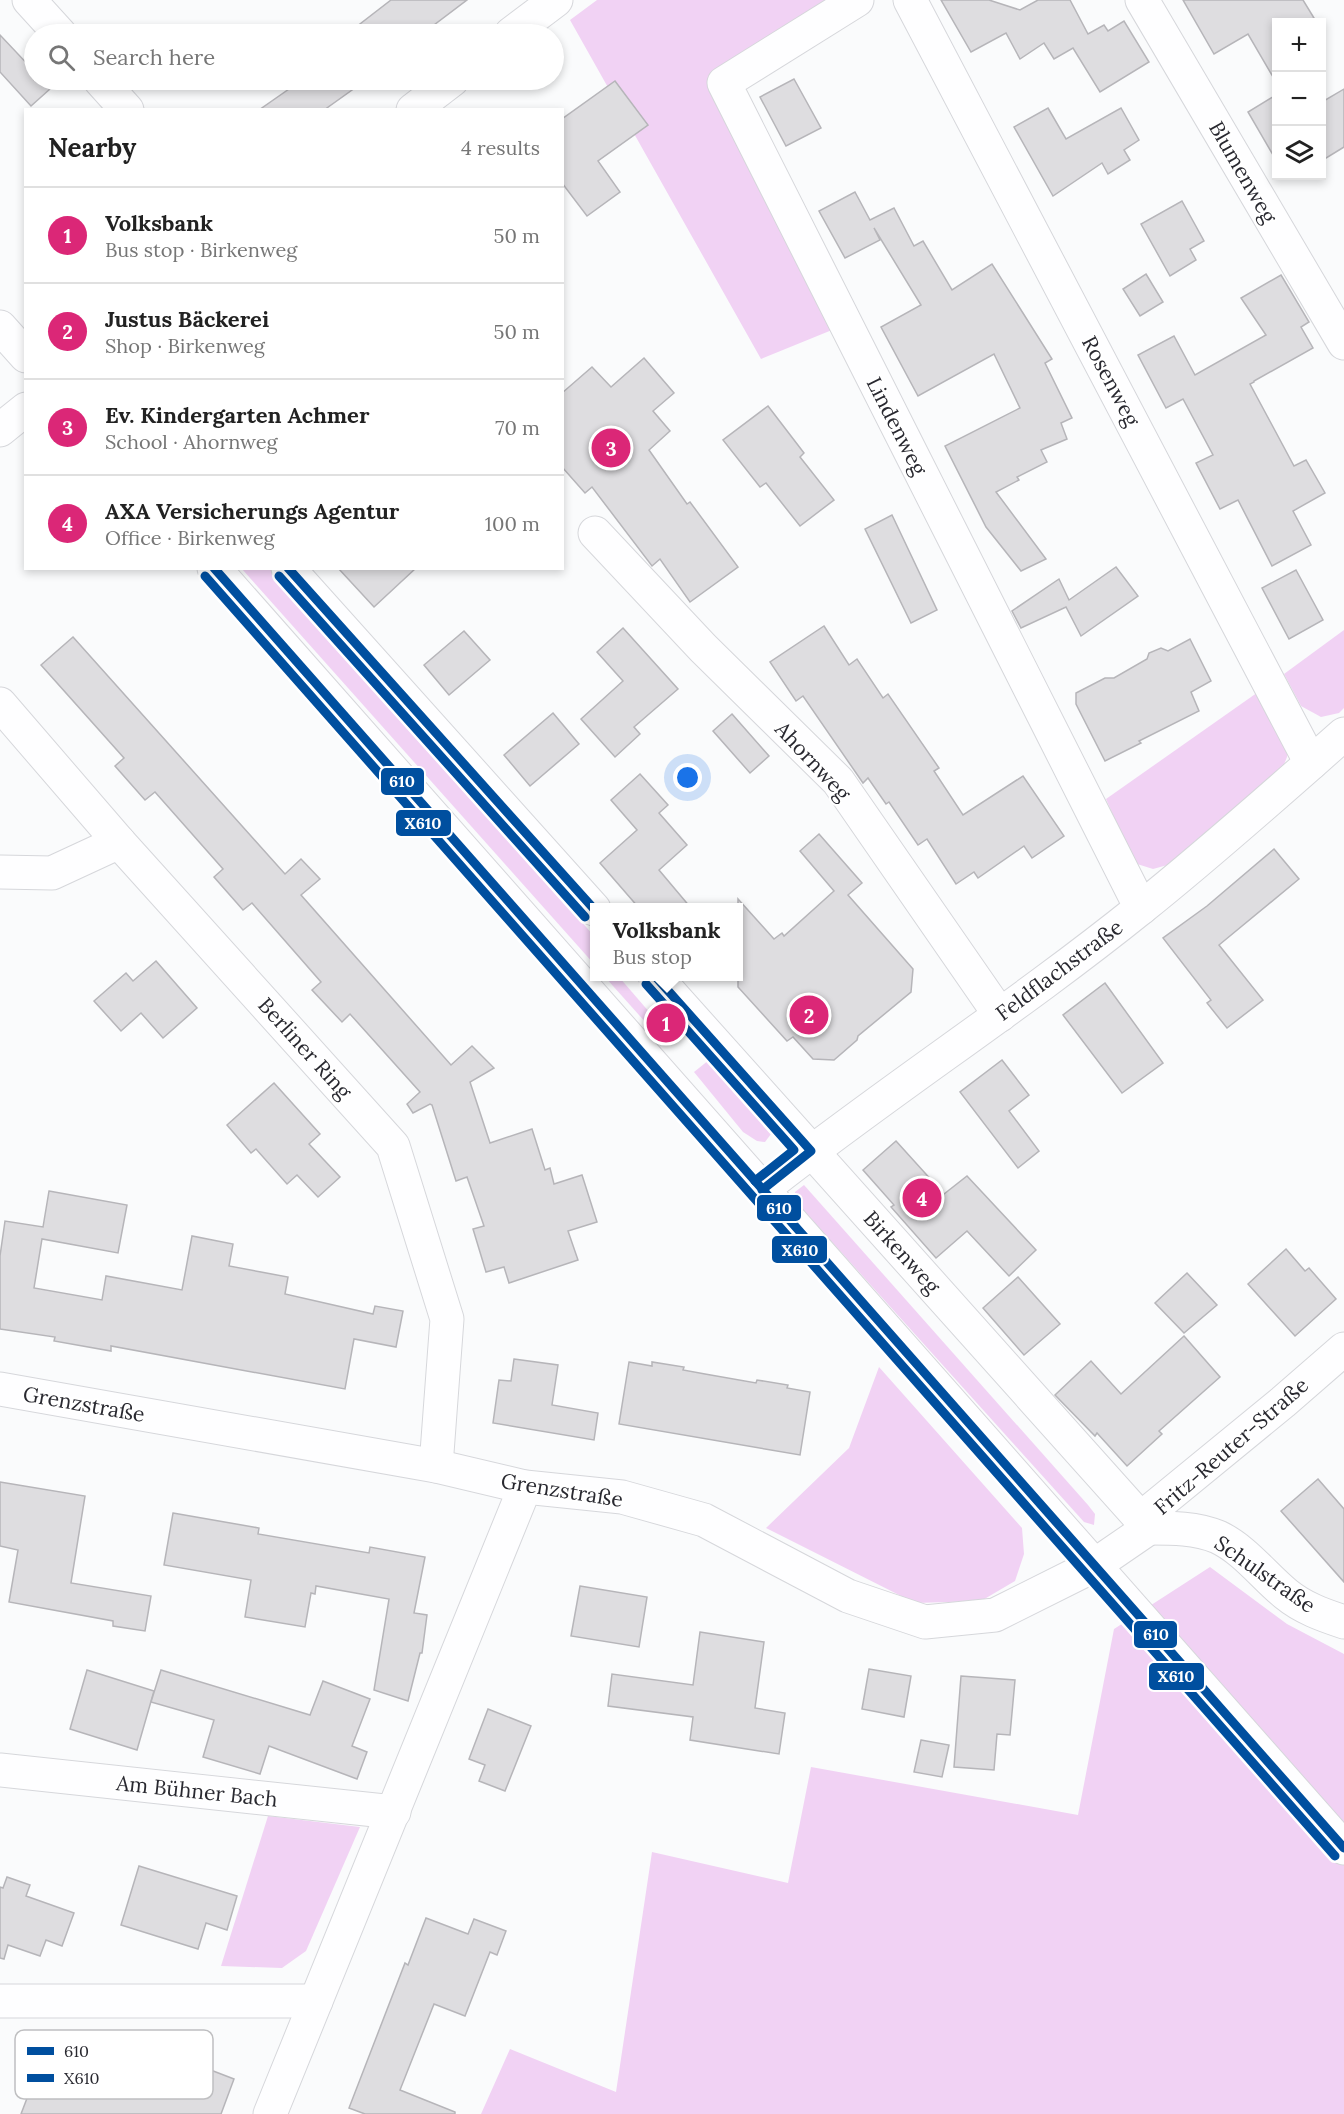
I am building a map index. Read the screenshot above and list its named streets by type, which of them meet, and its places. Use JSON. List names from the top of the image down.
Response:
{
  "streets": {
    "street": [
      "Blumenweg",
      "Rosenweg",
      "Lindenweg",
      "Ahornweg",
      "Feldflachstraße",
      "Berliner Ring",
      "Birkenweg",
      "Grenzstraße",
      "Fritz-Reuter-Straße",
      "Schulstraße",
      "Am Bühner Bach"
    ]
  },
  "crossings": [
    ["Rosenweg", "Feldflachstraße"],
    ["Lindenweg", "Feldflachstraße"],
    ["Ahornweg", "Feldflachstraße"],
    ["Feldflachstraße", "Birkenweg"],
    ["Berliner Ring", "Grenzstraße"],
    ["Birkenweg", "Fritz-Reuter-Straße"],
    ["Birkenweg", "Schulstraße"],
    ["Grenzstraße", "Fritz-Reuter-Straße"],
    ["Fritz-Reuter-Straße", "Schulstraße"]
  ],
  "lines": ["transit line 610", "transit line X610"],
  "legend": ["610", "X610"],
  "page": {
    "map_buttons": ["+", "−"],
    "search": "Search here",
    "heading": ["Nearby", "4 results"],
    "list": [
      {
        "mark": "1",
        "name": "Volksbank",
        "note": "Bus stop · Birkenweg",
        "value": "50 m"
      },
      {
        "mark": "2",
        "name": "Justus Bäckerei",
        "note": "Shop · Birkenweg",
        "value": "50 m"
      },
      {
        "mark": "3",
        "name": "Ev. Kindergarten Achmer",
        "note": "School · Ahornweg",
        "value": "70 m"
      },
      {
        "mark": "4",
        "name": "AXA Versicherungs Agentur",
        "note": "Office · Birkenweg",
        "value": "100 m"
      }
    ],
    "pins": [
      "3",
      "2",
      "1",
      "4"
    ],
    "popup": ["Volksbank", "Bus stop"]
  }
}
